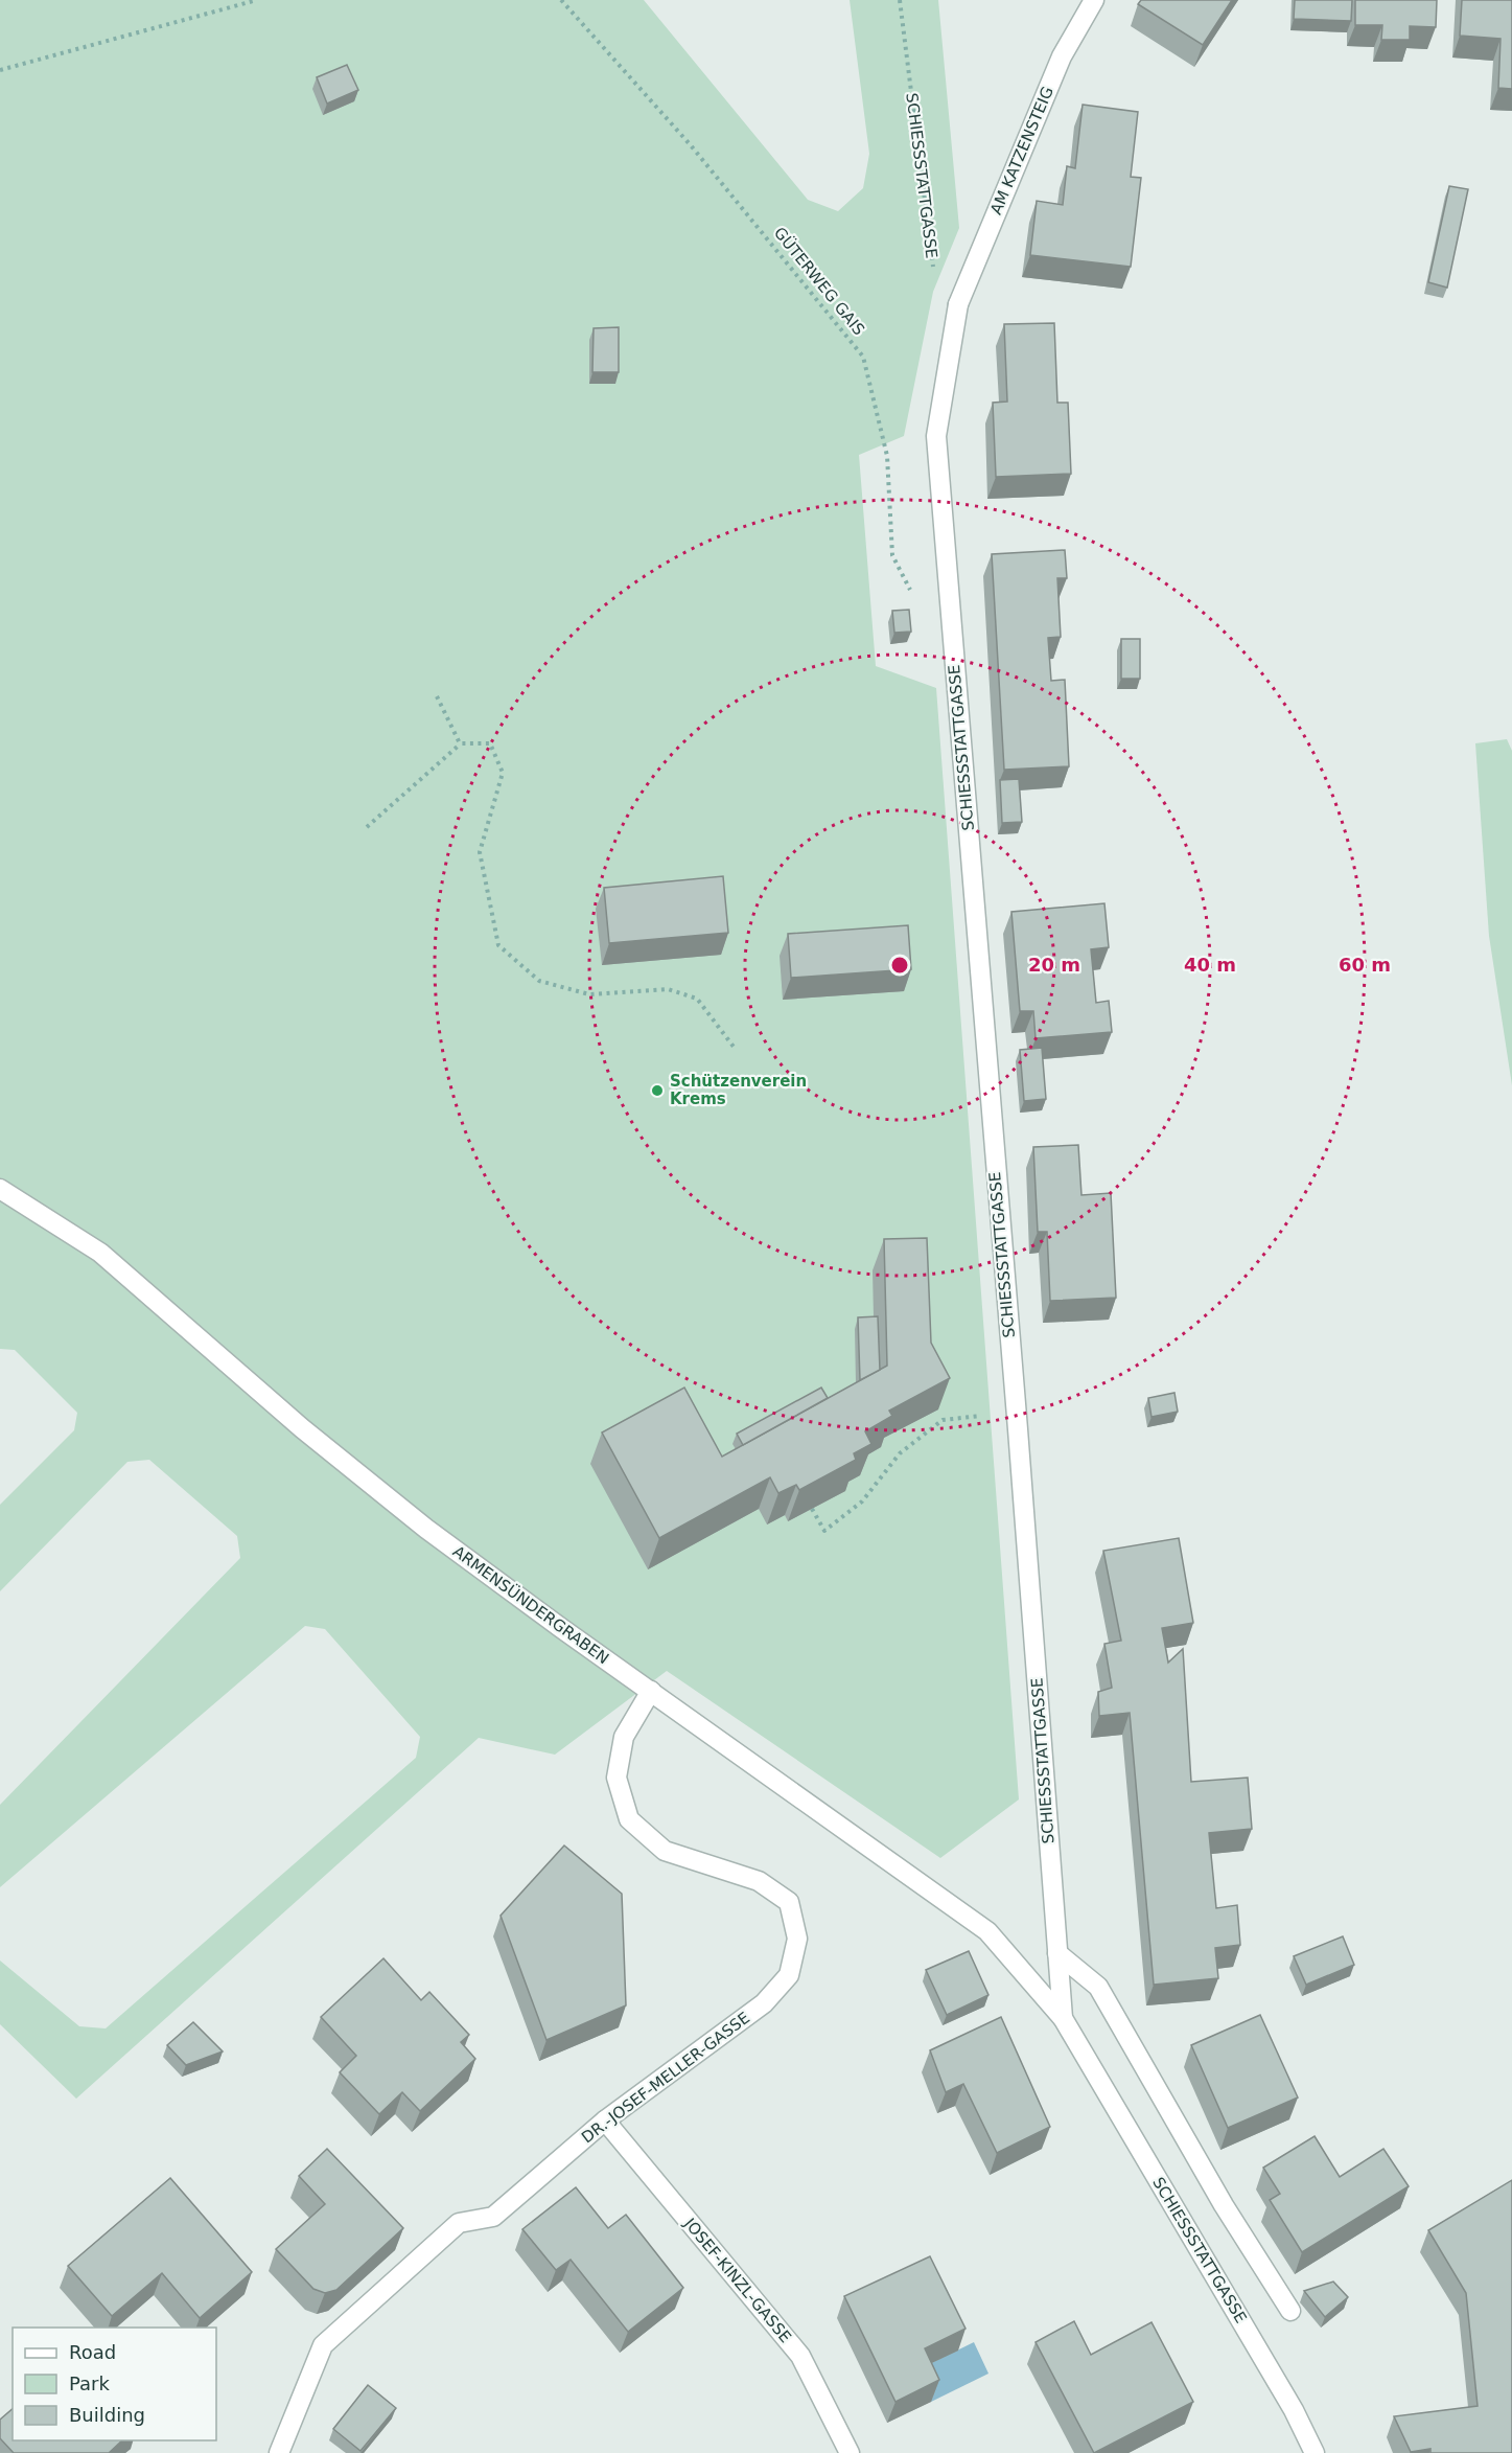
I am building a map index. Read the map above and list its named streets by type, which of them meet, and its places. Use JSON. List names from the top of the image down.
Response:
{
  "streets": {
    "street": [
      "AM KATZENSTEIG",
      "SCHIESSSTATTGASSE",
      "ARMENSÜNDERGRABEN",
      "DR.-JOSEF-MELLER-GASSE",
      "JOSEF-KINZL-GASSE"
    ],
    "path": ["GÜTERWEG GAIS"]
  },
  "crossings": [
    ["AM KATZENSTEIG", "SCHIESSSTATTGASSE"],
    ["SCHIESSSTATTGASSE", "GÜTERWEG GAIS"],
    ["SCHIESSSTATTGASSE", "ARMENSÜNDERGRABEN"],
    ["ARMENSÜNDERGRABEN", "DR.-JOSEF-MELLER-GASSE"],
    ["DR.-JOSEF-MELLER-GASSE", "JOSEF-KINZL-GASSE"]
  ],
  "places": ["Schützenverein Krems"],
  "legend": ["Road", "Park", "Building"],
  "rings": ["20 m", "40 m", "60 m"]
}
